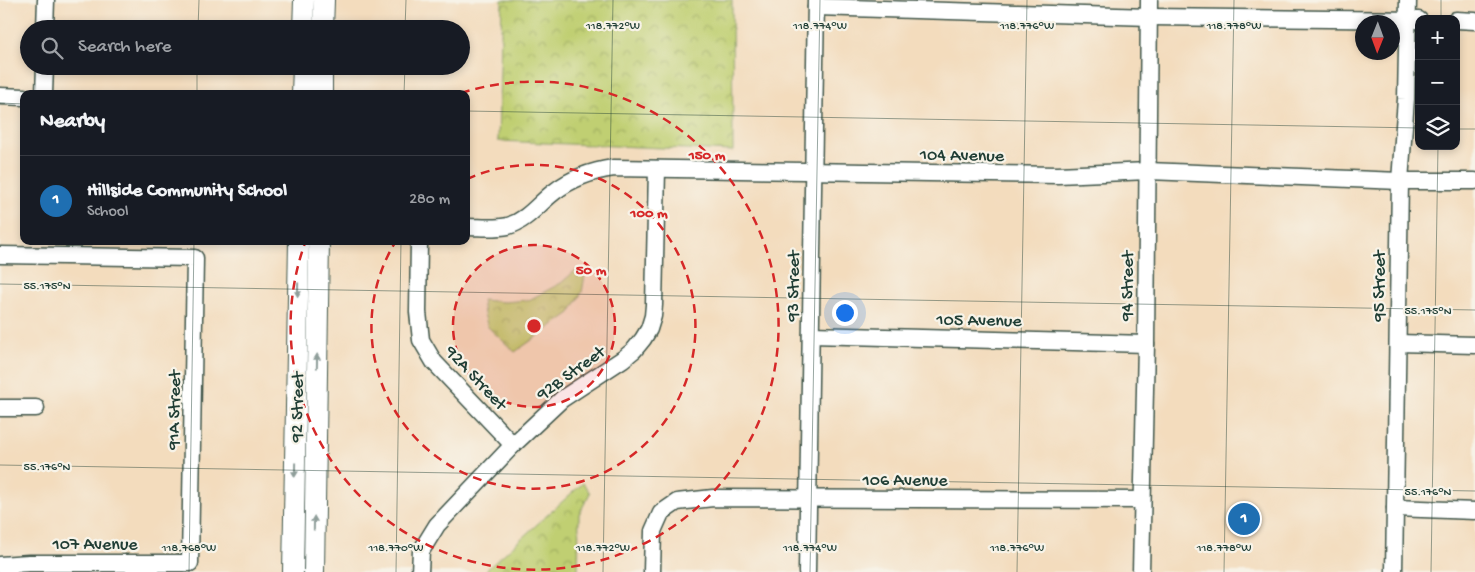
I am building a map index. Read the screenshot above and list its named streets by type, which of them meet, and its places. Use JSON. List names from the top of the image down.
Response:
{
  "streets": {
    "main road": ["92 Street"],
    "street": [
      "104 Avenue",
      "93 Street",
      "94 Street",
      "95 Street",
      "105 Avenue",
      "92B Street",
      "92A Street",
      "91A Street",
      "106 Avenue",
      "107 Avenue"
    ]
  },
  "crossings": [
    ["104 Avenue", "93 Street"],
    ["104 Avenue", "94 Street"],
    ["104 Avenue", "95 Street"],
    ["104 Avenue", "92B Street"],
    ["93 Street", "105 Avenue"],
    ["93 Street", "106 Avenue"],
    ["94 Street", "105 Avenue"],
    ["94 Street", "106 Avenue"],
    ["92B Street", "92A Street"],
    ["91A Street", "107 Avenue"]
  ],
  "north": "bottom",
  "page": {
    "map_buttons": ["+", "−"],
    "search": "Search here",
    "heading": "Nearby",
    "list": [
      {
        "mark": "1",
        "name": "Hillside Community School",
        "note": "School",
        "value": "280 m"
      }
    ],
    "pins": "1"
  },
  "coordinates": [
    "118.772°W",
    "118.774°W",
    "118.776°W",
    "118.778°W",
    "55.175°N",
    "55.176°N",
    "118.768°W",
    "118.770°W"
  ],
  "rings": ["150 m", "100 m", "50 m"]
}
